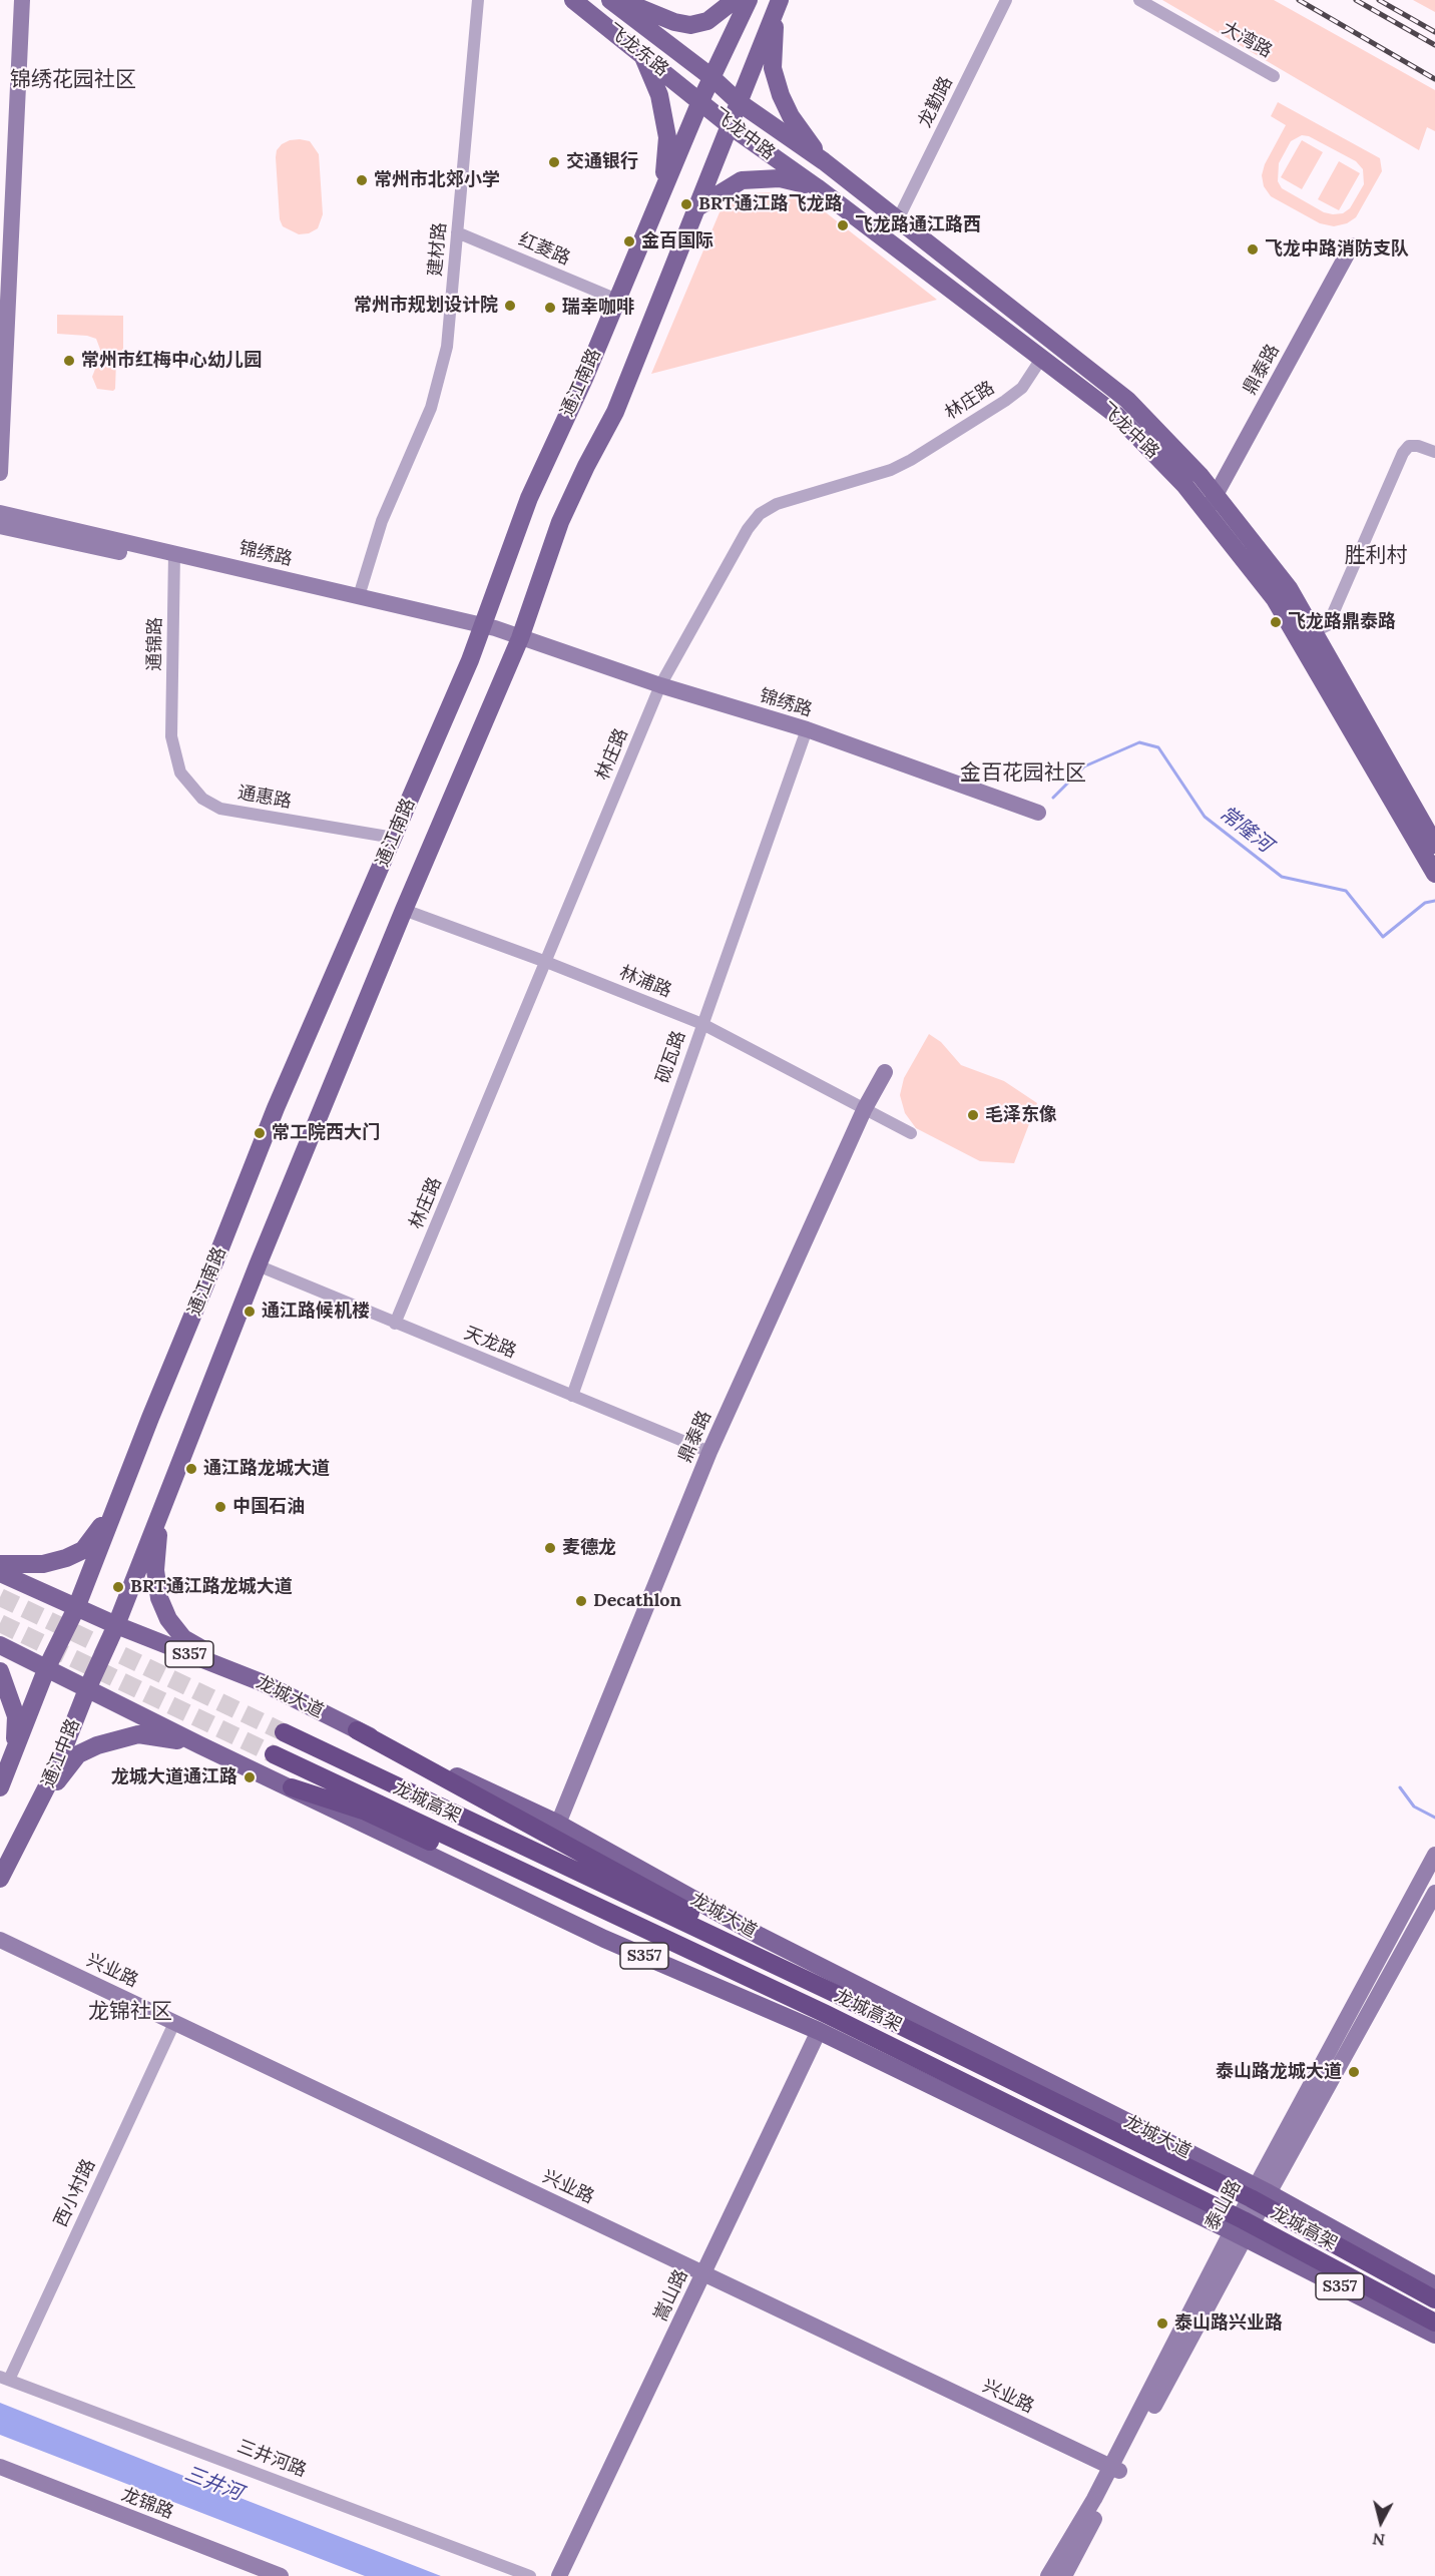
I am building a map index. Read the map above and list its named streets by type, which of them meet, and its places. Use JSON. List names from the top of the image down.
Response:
{
  "streets": {
    "highway": ["龙城高架"],
    "main road": [
      "飞龙东路",
      "飞龙中路",
      "通江南路",
      "S357",
      "龙城大道",
      "通江中路"
    ],
    "street": [
      "大湾路",
      "龙勤路",
      "建材路",
      "红菱路",
      "鼎泰路",
      "林庄路",
      "锦绣路",
      "通锦路",
      "通惠路",
      "林浦路",
      "砚瓦路",
      "天龙路",
      "兴业路",
      "西小村路",
      "泰山路",
      "嵩山路",
      "三井河路",
      "龙锦路"
    ]
  },
  "crossings": [
    ["飞龙东路", "飞龙中路"],
    ["飞龙东路", "通江南路"],
    ["龙勤路", "飞龙中路"],
    ["飞龙中路", "鼎泰路"],
    ["飞龙中路", "通江南路"],
    ["飞龙中路", "林庄路"],
    ["建材路", "红菱路"],
    ["建材路", "锦绣路"],
    ["红菱路", "通江南路"],
    ["鼎泰路", "林浦路"],
    ["鼎泰路", "天龙路"],
    ["鼎泰路", "龙城大道"],
    ["通江南路", "锦绣路"],
    ["通江南路", "通惠路"],
    ["通江南路", "林浦路"],
    ["通江南路", "天龙路"],
    ["通江南路", "S357"],
    ["通江南路", "龙城大道"],
    ["通江南路", "通江中路"],
    ["林庄路", "锦绣路"],
    ["林庄路", "林浦路"],
    ["林庄路", "天龙路"],
    ["锦绣路", "通锦路"],
    ["锦绣路", "砚瓦路"],
    ["通锦路", "通惠路"],
    ["林浦路", "砚瓦路"],
    ["砚瓦路", "天龙路"],
    ["S357", "通江中路"],
    ["S357", "泰山路"],
    ["S357", "嵩山路"],
    ["龙城大道", "通江中路"],
    ["龙城大道", "泰山路"],
    ["兴业路", "西小村路"],
    ["兴业路", "泰山路"],
    ["兴业路", "嵩山路"],
    ["西小村路", "三井河路"]
  ],
  "districts": [
    "锦绣花园社区",
    "胜利村",
    "金百花园社区",
    "龙锦社区"
  ],
  "water": ["常隆河", "三井河"],
  "places": [
    "交通银行",
    "常州市北郊小学",
    "BRT通江路飞龙路",
    "飞龙路通江路西",
    "金百国际",
    "飞龙中路消防支队",
    "常州市规划设计院",
    "瑞幸咖啡",
    "常州市红梅中心幼儿园",
    "飞龙路鼎泰路",
    "毛泽东像",
    "常工院西大门",
    "通江路候机楼",
    "通江路龙城大道",
    "中国石油",
    "麦德龙",
    "BRT通江路龙城大道",
    "Decathlon",
    "龙城大道通江路",
    "泰山路龙城大道",
    "泰山路兴业路"
  ],
  "north": "bottom"
}
